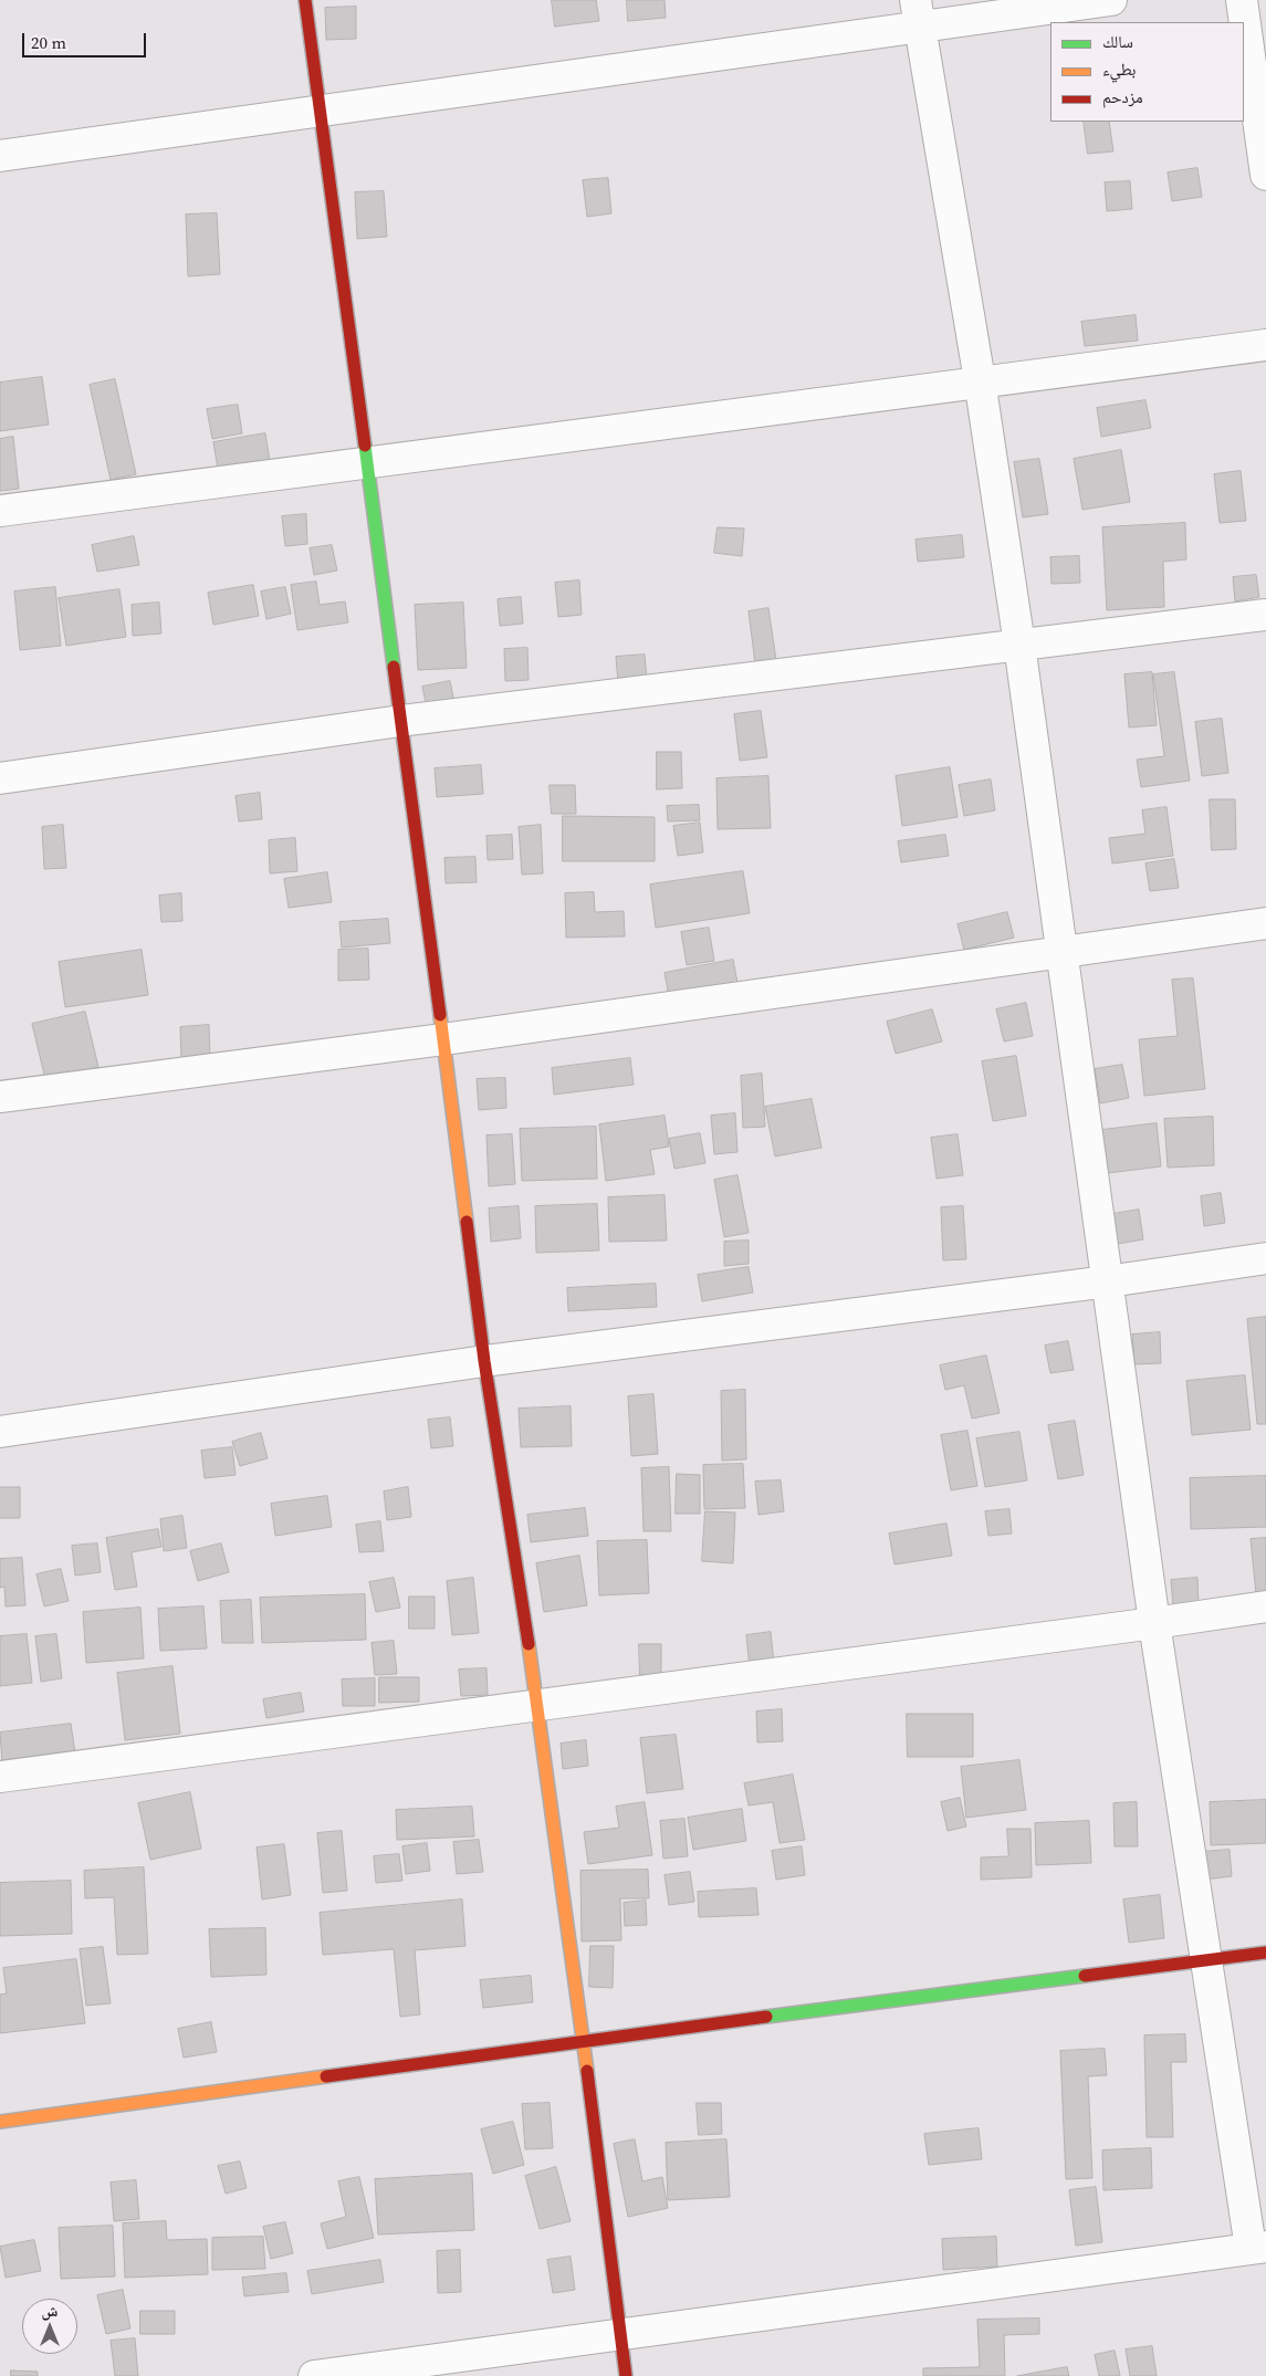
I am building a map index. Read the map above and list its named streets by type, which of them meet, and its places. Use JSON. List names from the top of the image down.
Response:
{
  "legend": ["سالك", "بطيء", "مزدحم"],
  "scale_bar": "20 m",
  "north": "top"
}
